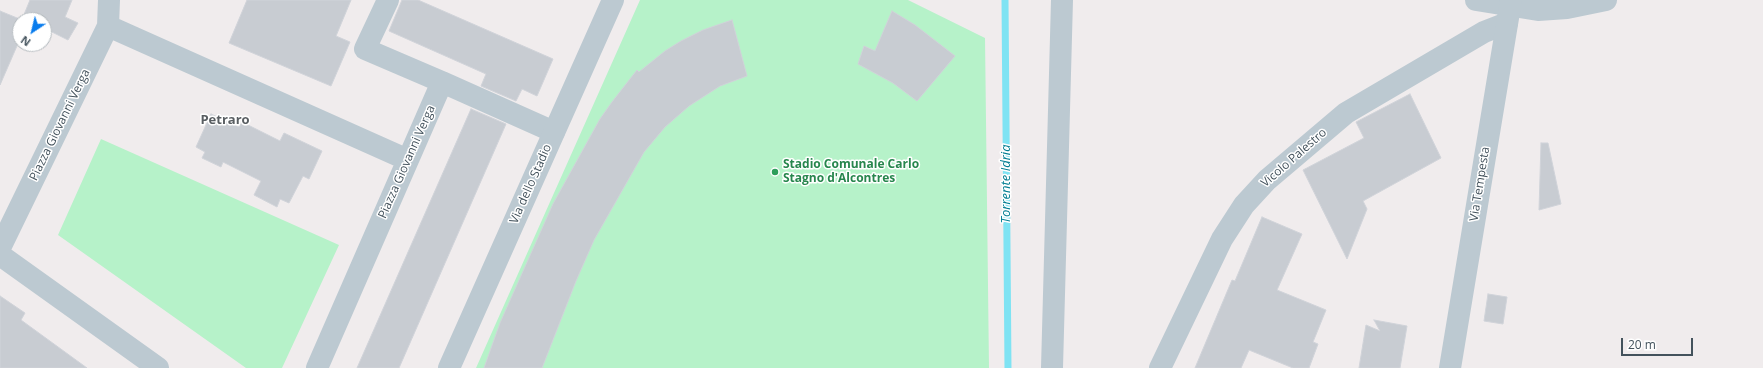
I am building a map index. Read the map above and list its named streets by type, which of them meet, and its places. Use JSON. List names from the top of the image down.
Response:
{
  "streets": {
    "street": [
      "Piazza Giovanni Verga",
      "Vicolo Palestro",
      "Via dello Stadio",
      "Via Tempesta"
    ]
  },
  "crossings": [
    ["Vicolo Palestro", "Via Tempesta"]
  ],
  "districts": ["Petraro"],
  "water": ["Torrente Idria"],
  "places": ["Stadio Comunale Carlo Stagno d'Alcontres"],
  "scale_bar": "20 m",
  "north": "bottom left"
}
